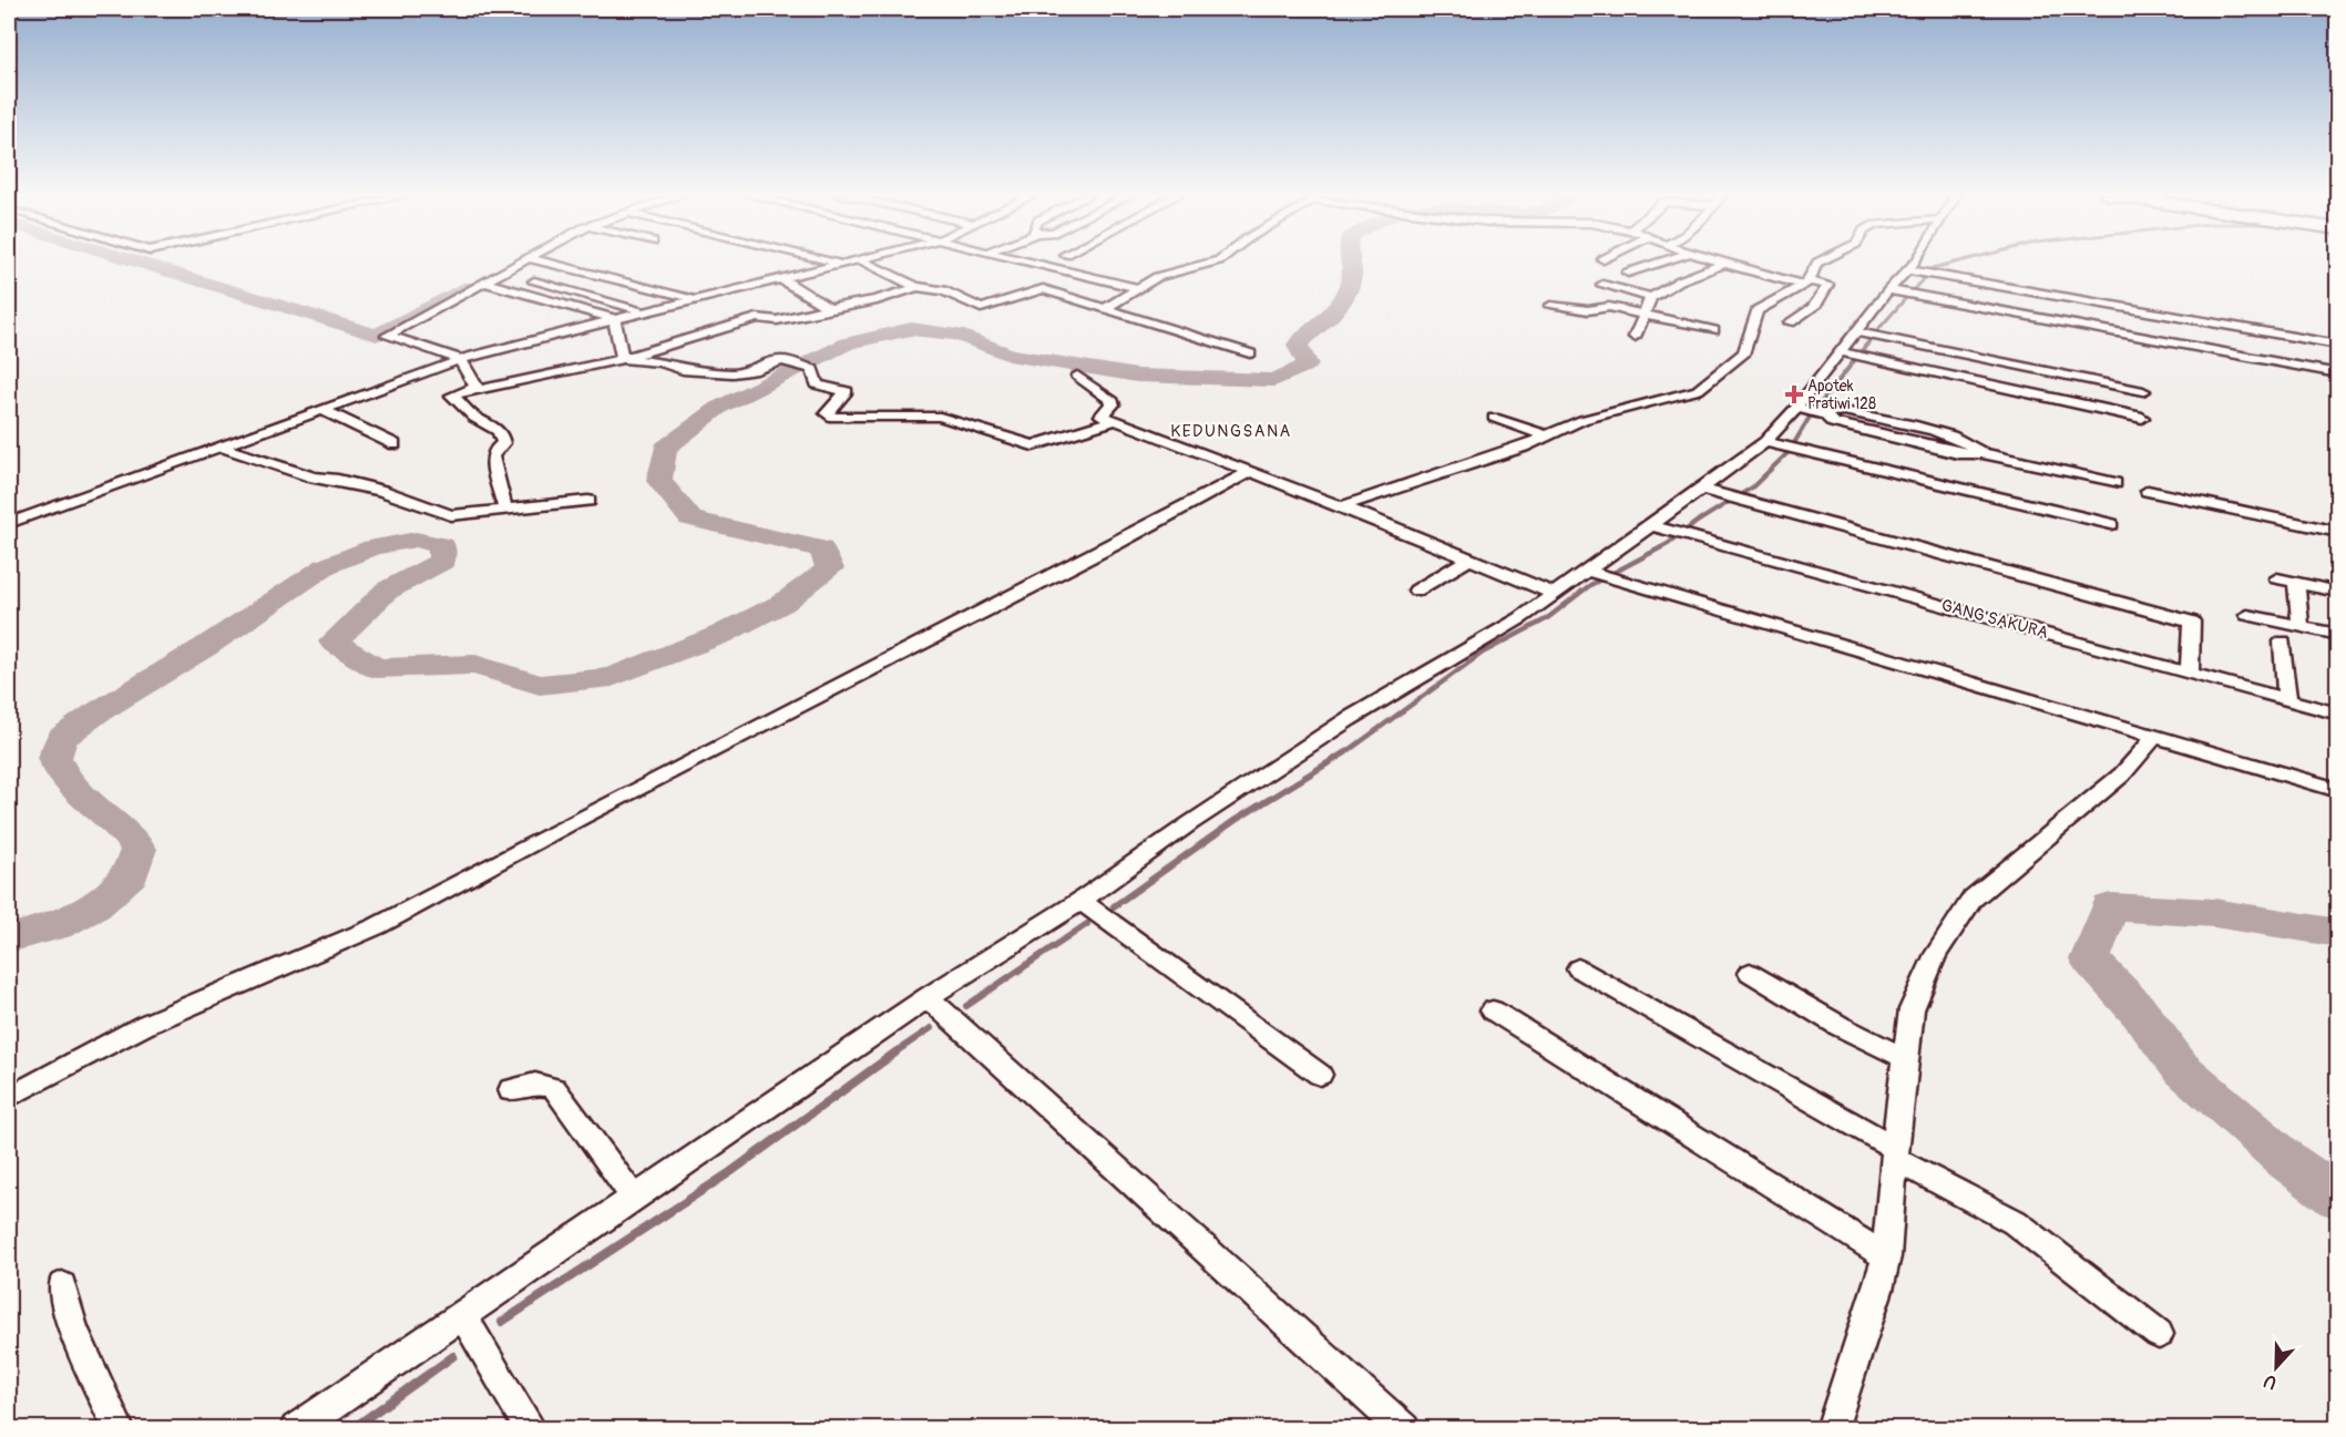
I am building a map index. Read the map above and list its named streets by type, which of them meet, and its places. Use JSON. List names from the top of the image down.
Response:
{
  "streets": {
    "street": ["GANG SAKURA"]
  },
  "districts": ["KEDUNGSANA"],
  "places": {
    "health": ["Apotek Pratiwi 128"]
  },
  "north": "bottom"
}
